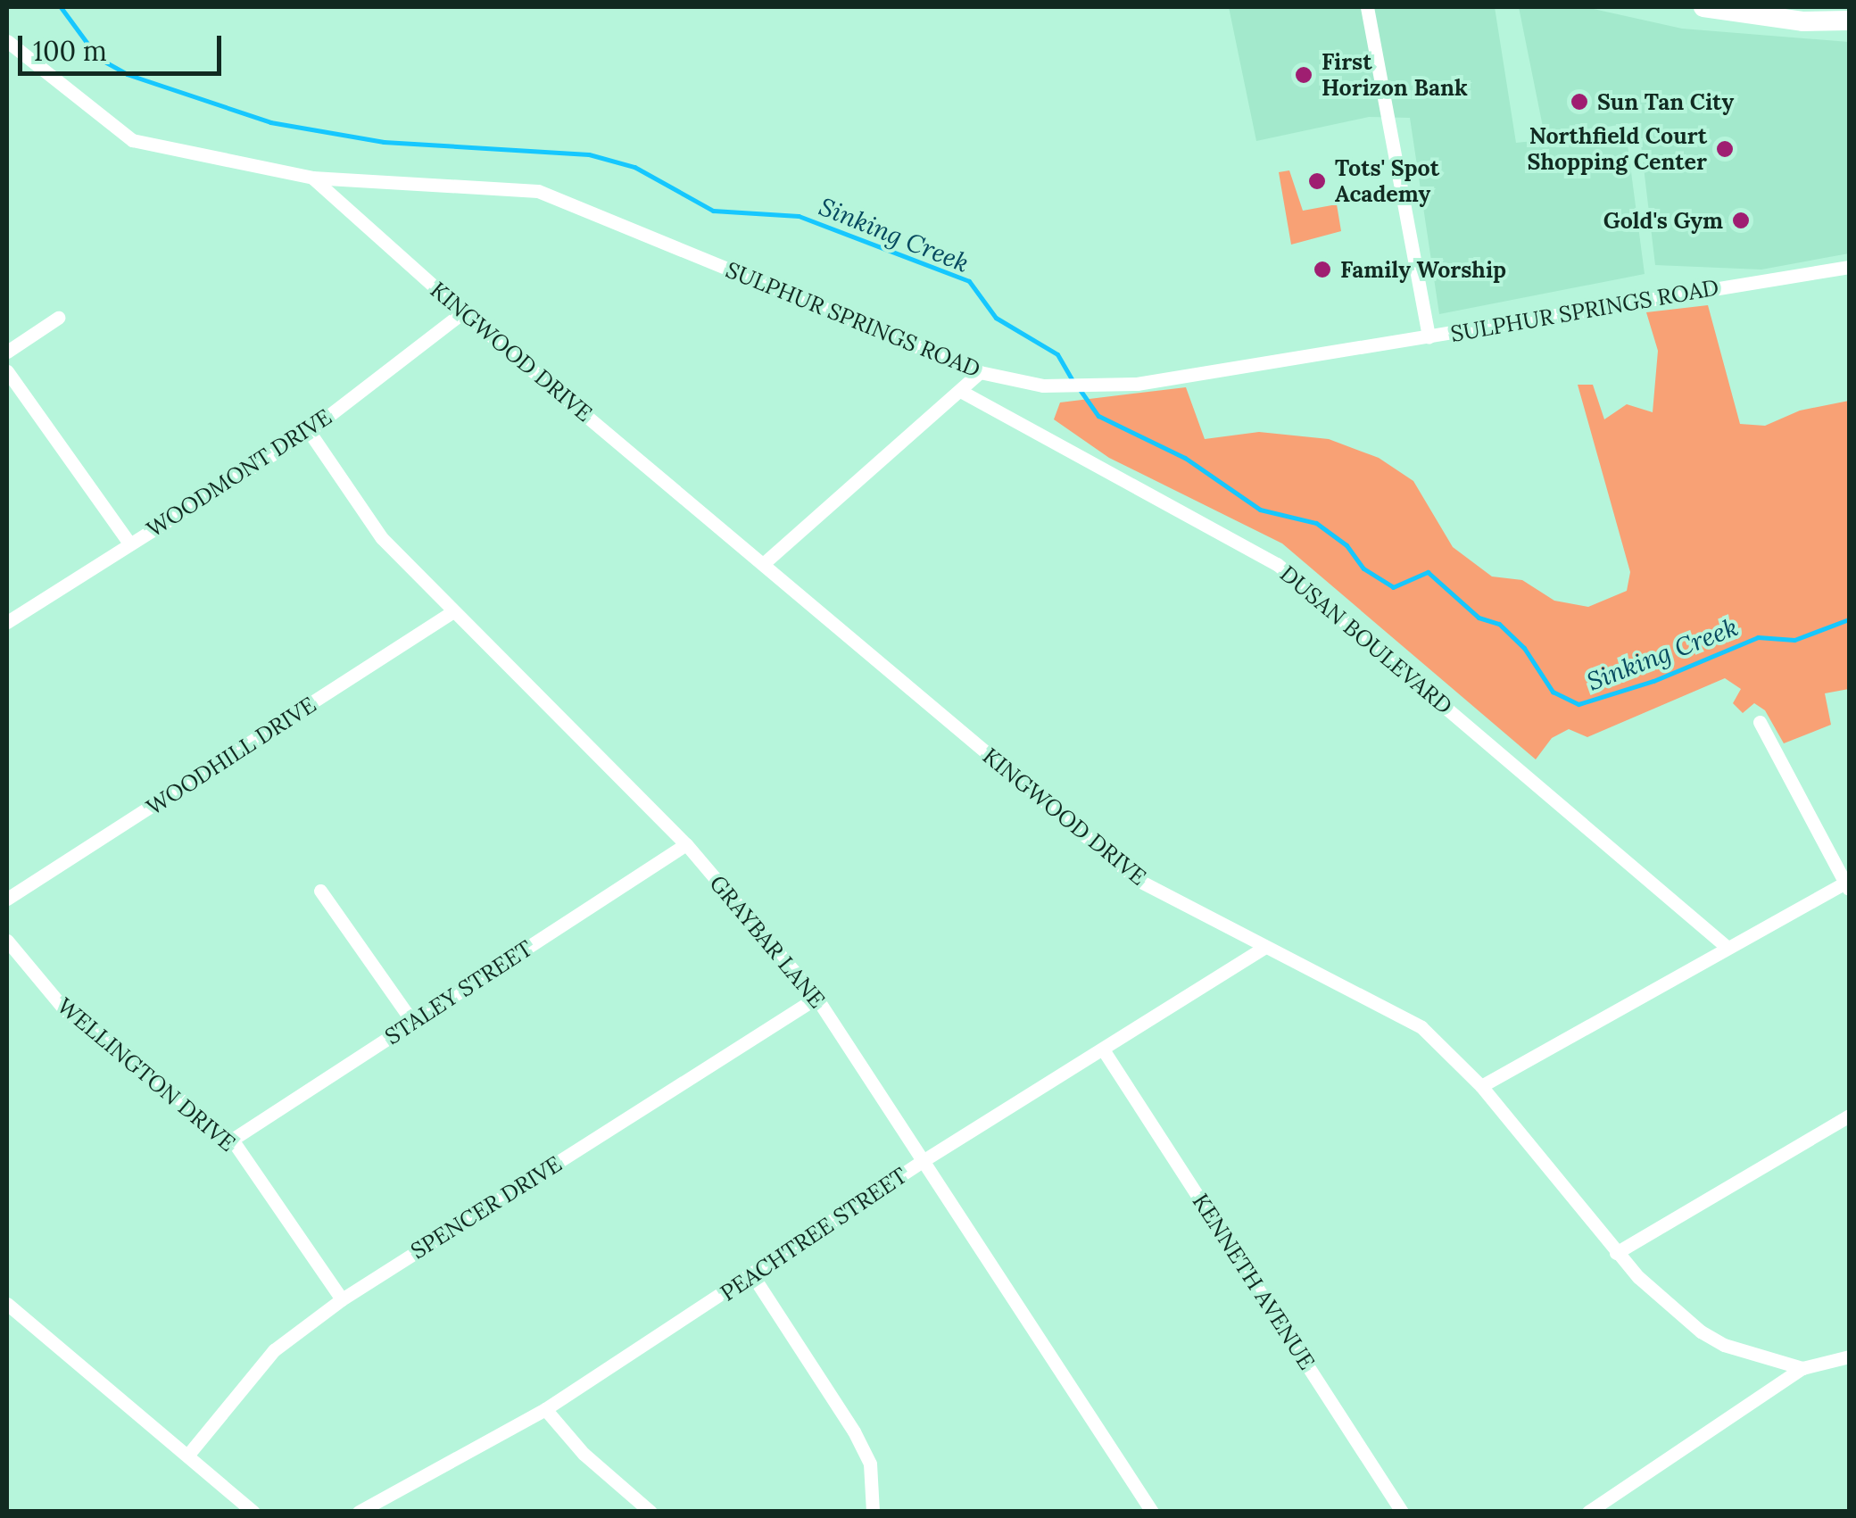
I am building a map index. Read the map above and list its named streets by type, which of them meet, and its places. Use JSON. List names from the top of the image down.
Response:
{
  "streets": {
    "street": [
      "SULPHUR SPRINGS ROAD",
      "KINGWOOD DRIVE",
      "WOODMONT DRIVE",
      "DUSAN BOULEVARD",
      "WOODHILL DRIVE",
      "GRAYBAR LANE",
      "STALEY STREET",
      "WELLINGTON DRIVE",
      "SPENCER DRIVE",
      "PEACHTREE STREET",
      "KENNETH AVENUE"
    ]
  },
  "crossings": [
    ["SULPHUR SPRINGS ROAD", "KINGWOOD DRIVE"],
    ["KINGWOOD DRIVE", "WOODMONT DRIVE"],
    ["KINGWOOD DRIVE", "PEACHTREE STREET"],
    ["WOODMONT DRIVE", "GRAYBAR LANE"],
    ["WOODHILL DRIVE", "GRAYBAR LANE"],
    ["GRAYBAR LANE", "STALEY STREET"],
    ["GRAYBAR LANE", "SPENCER DRIVE"],
    ["GRAYBAR LANE", "PEACHTREE STREET"],
    ["STALEY STREET", "WELLINGTON DRIVE"],
    ["WELLINGTON DRIVE", "SPENCER DRIVE"],
    ["PEACHTREE STREET", "KENNETH AVENUE"]
  ],
  "water": ["Sinking Creek"],
  "places": [
    "First Horizon Bank",
    "Sun Tan City",
    "Northfield Court Shopping Center",
    "Tots' Spot Academy",
    "Gold's Gym",
    "Family Worship"
  ],
  "scale_bar": "100 m"
}
